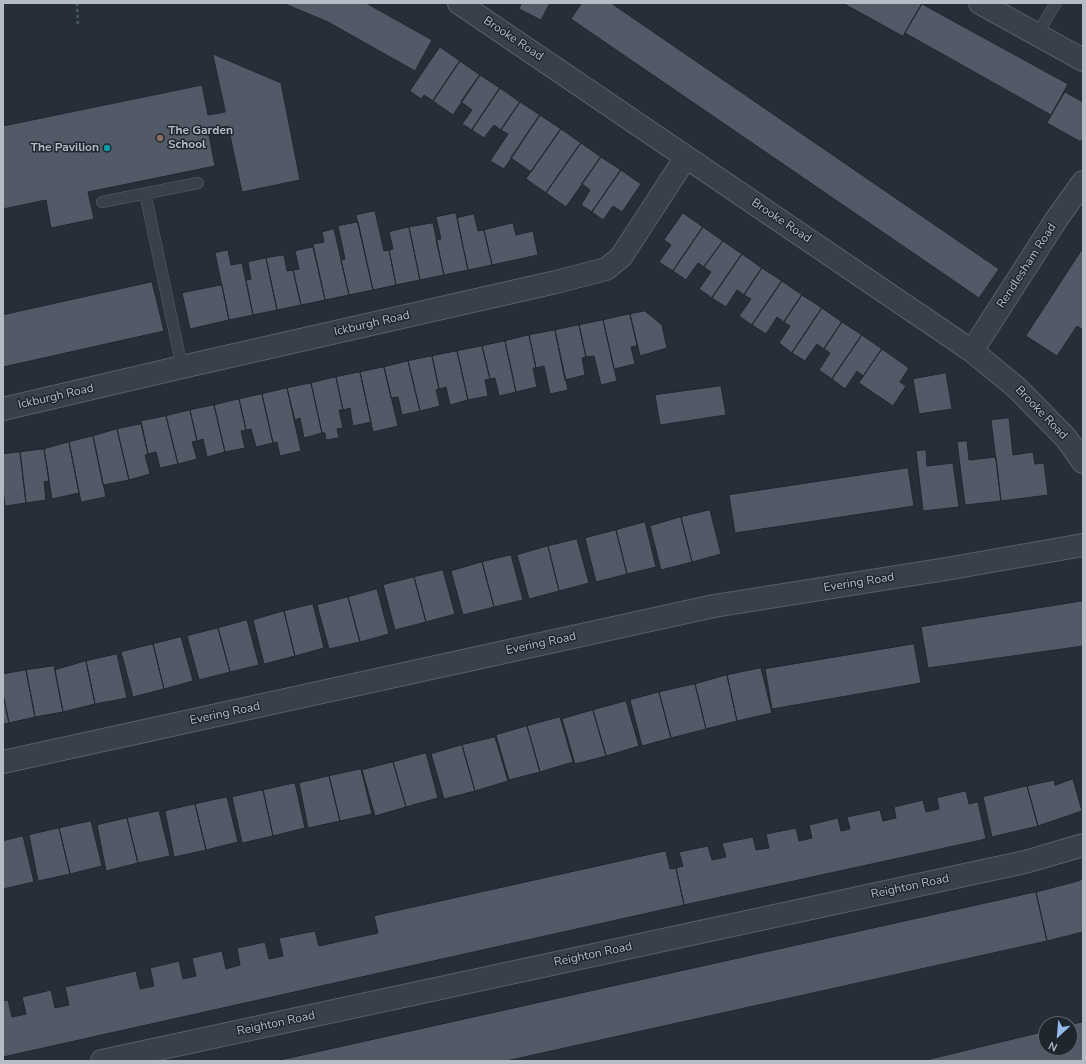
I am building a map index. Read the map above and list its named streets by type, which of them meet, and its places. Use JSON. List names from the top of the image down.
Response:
{
  "streets": {
    "street": [
      "Brooke Road",
      "Rendlesham Road",
      "Ickburgh Road",
      "Evering Road",
      "Reighton Road"
    ]
  },
  "crossings": [
    ["Brooke Road", "Rendlesham Road"],
    ["Brooke Road", "Ickburgh Road"]
  ],
  "places": ["The Garden School", "The Pavilion"],
  "north": "bottom left"
}
